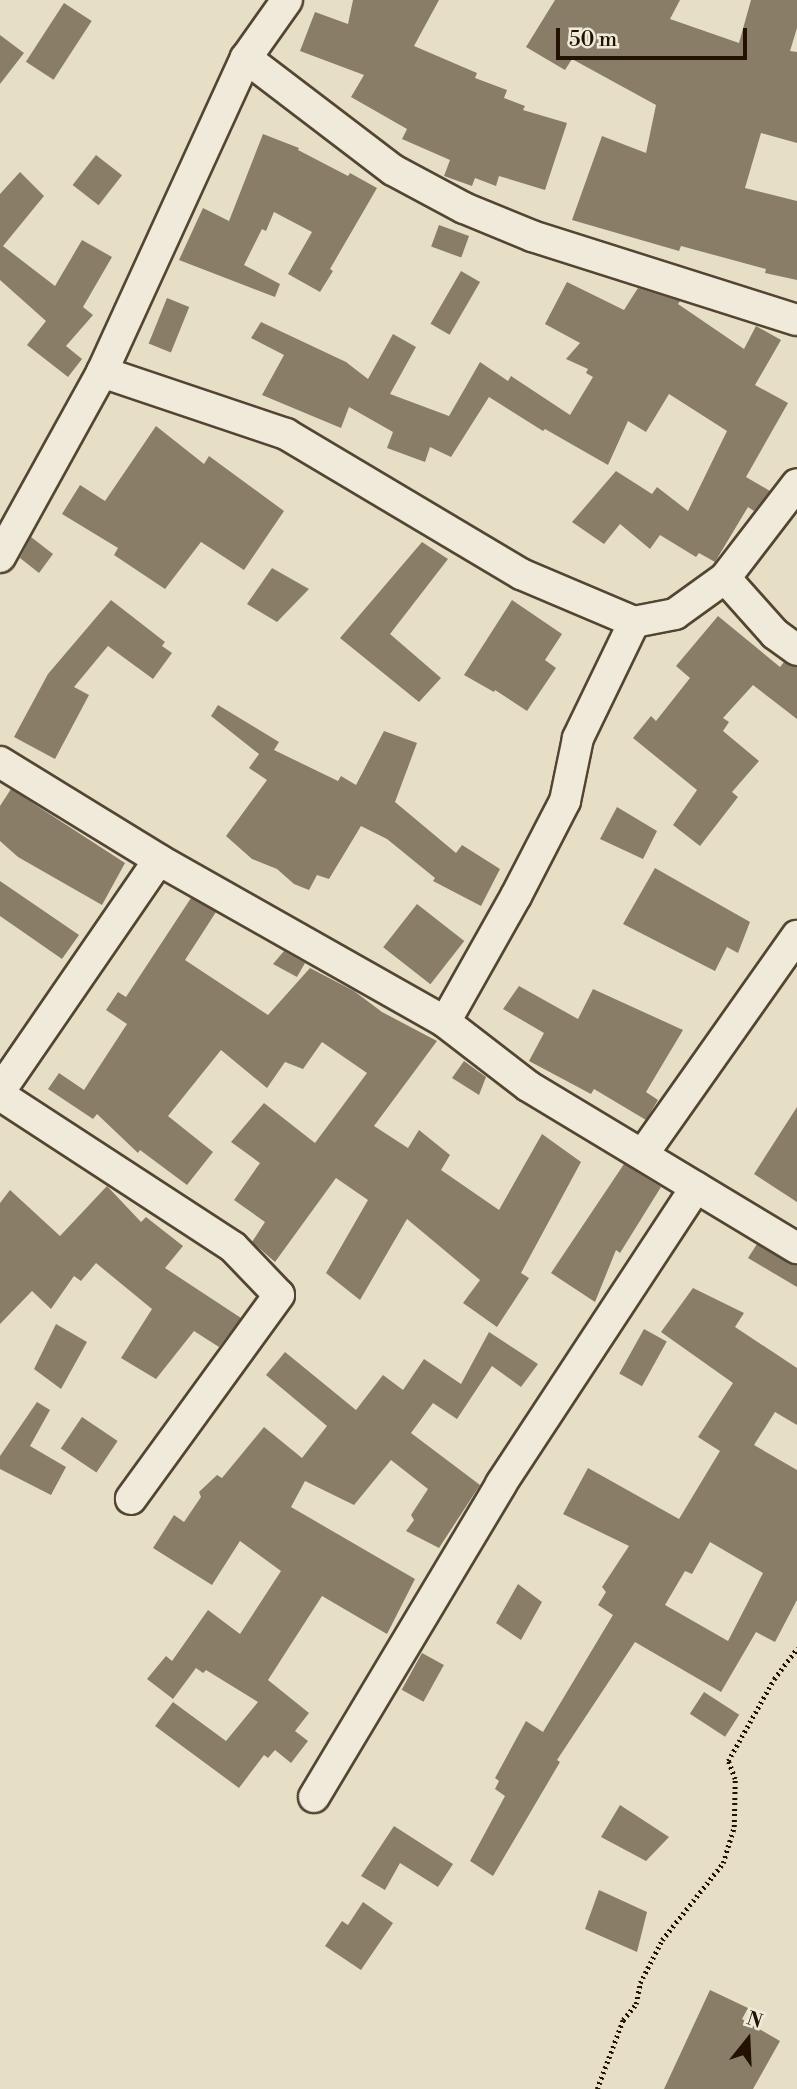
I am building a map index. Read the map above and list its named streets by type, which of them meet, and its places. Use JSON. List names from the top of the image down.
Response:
{
  "scale_bar": "50 m",
  "north": "top"
}
